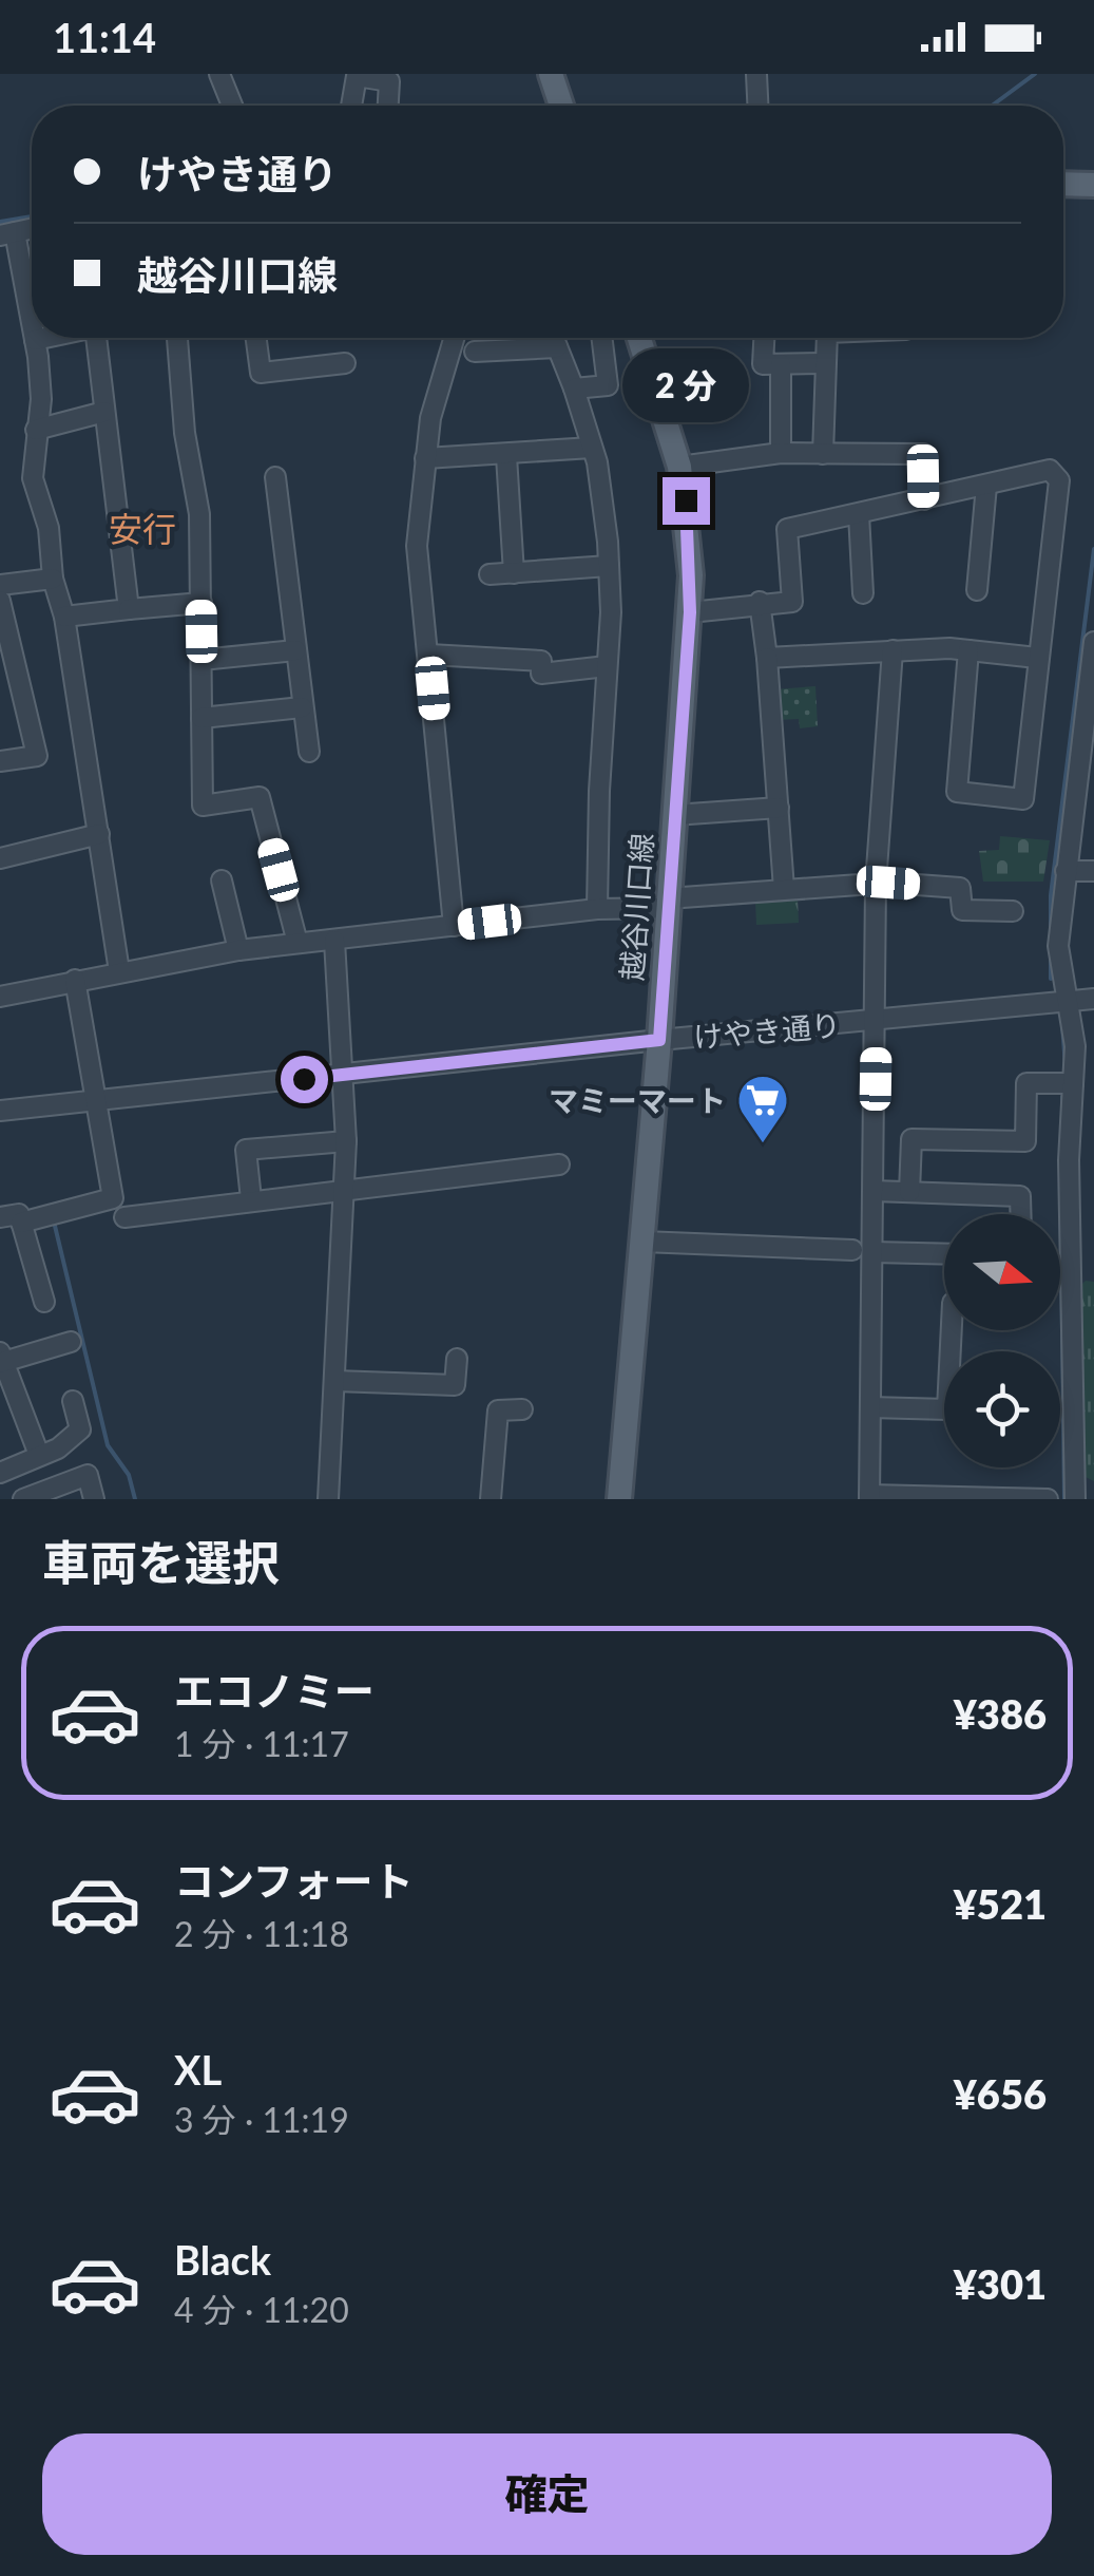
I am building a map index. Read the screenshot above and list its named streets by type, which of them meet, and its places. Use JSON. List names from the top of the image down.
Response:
{
  "streets": {
    "main road": ["越谷川口線"],
    "street": ["けやき通り"]
  },
  "crossings": [
    ["越谷川口線", "けやき通り"]
  ],
  "districts": ["安行"],
  "places": {
    "supermarket": ["マミーマート"]
  },
  "north": "right",
  "page": {
    "status": "11:14",
    "banner": ["けやき通り", "越谷川口線"],
    "bubble": "2 分",
    "heading": "車両を選択",
    "list": [
      {
        "name": "エコノミー",
        "note": "1 分 · 11:17",
        "value": "¥386"
      },
      {
        "name": "コンフォート",
        "note": "2 分 · 11:18",
        "value": "¥521"
      },
      {
        "name": "XL",
        "note": "3 分 · 11:19",
        "value": "¥656"
      },
      {
        "name": "Black",
        "note": "4 分 · 11:20",
        "value": "¥301"
      }
    ],
    "buttons": "確定"
  }
}
